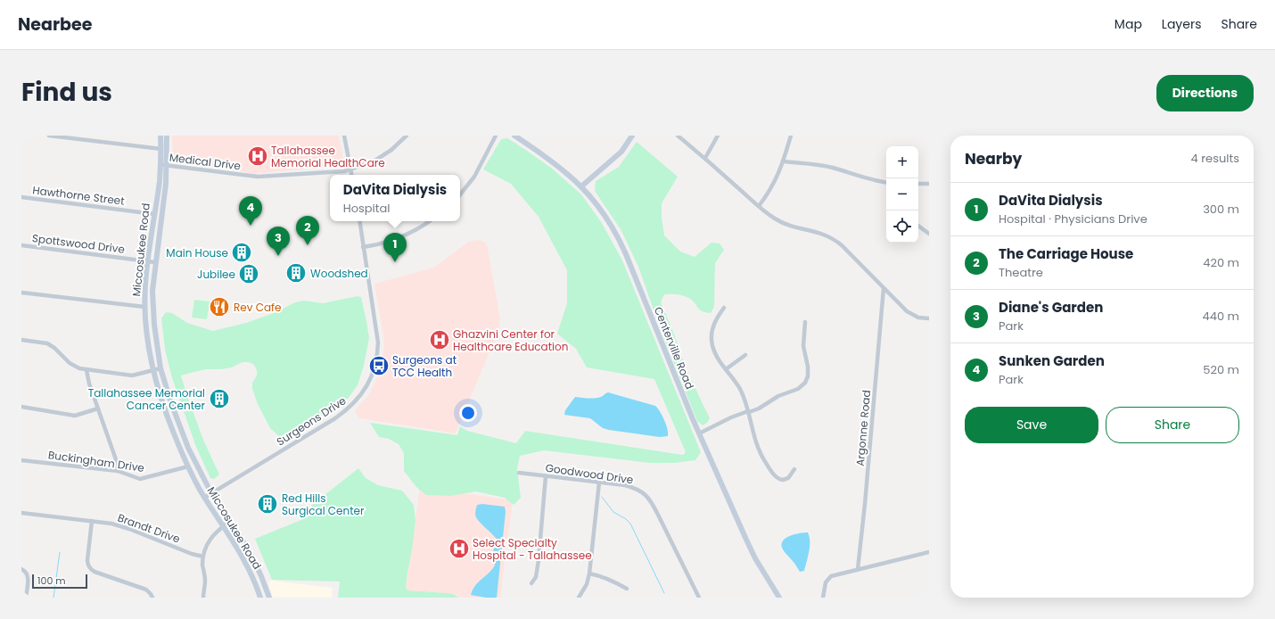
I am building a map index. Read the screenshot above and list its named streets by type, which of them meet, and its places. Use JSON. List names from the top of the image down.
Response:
{
  "streets": {
    "street": [
      "Medical Drive",
      "Hawthorne Street",
      "Spottswood Drive",
      "Miccosukee Road",
      "Centerville Road",
      "Surgeons Drive",
      "Argonne Road",
      "Buckingham Drive",
      "Goodwood Drive",
      "Brandt Drive"
    ]
  },
  "crossings": [
    ["Medical Drive", "Miccosukee Road"],
    ["Hawthorne Street", "Miccosukee Road"],
    ["Spottswood Drive", "Miccosukee Road"],
    ["Miccosukee Road", "Surgeons Drive"],
    ["Miccosukee Road", "Buckingham Drive"]
  ],
  "places": {
    "hospital": ["Tallahassee Memorial HealthCare", "Ghazvini Center for Healthcare Education", "Select Specialty Hospital - Tallahassee"],
    "building": [
      "Main House",
      "Woodshed",
      "Jubilee",
      "Tallahassee Memorial Cancer Center",
      "Red Hills Surgical Center"
    ],
    "restaurant": ["Rev Cafe"],
    "bus stop": ["Surgeons at TCC Health"]
  },
  "scale_bar": "100 m",
  "page": {
    "header": "Nearbee",
    "nav": ["Map", "Layers", "Share"],
    "title": "Find us",
    "buttons": [
      "Directions",
      ["Save", "Share"]
    ],
    "heading": ["Nearby", "4 results"],
    "map_buttons": ["+", "−"],
    "popup": ["DaVita Dialysis", "Hospital"],
    "list": [
      {
        "mark": "1",
        "name": "DaVita Dialysis",
        "note": "Hospital · Physicians Drive",
        "value": "300 m"
      },
      {
        "mark": "2",
        "name": "The Carriage House",
        "note": "Theatre",
        "value": "420 m"
      },
      {
        "mark": "3",
        "name": "Diane's Garden",
        "note": "Park",
        "value": "440 m"
      },
      {
        "mark": "4",
        "name": "Sunken Garden",
        "note": "Park",
        "value": "520 m"
      }
    ],
    "pins": [
      "4",
      "2",
      "3",
      "1"
    ],
    "scale": "100 m"
  }
}
